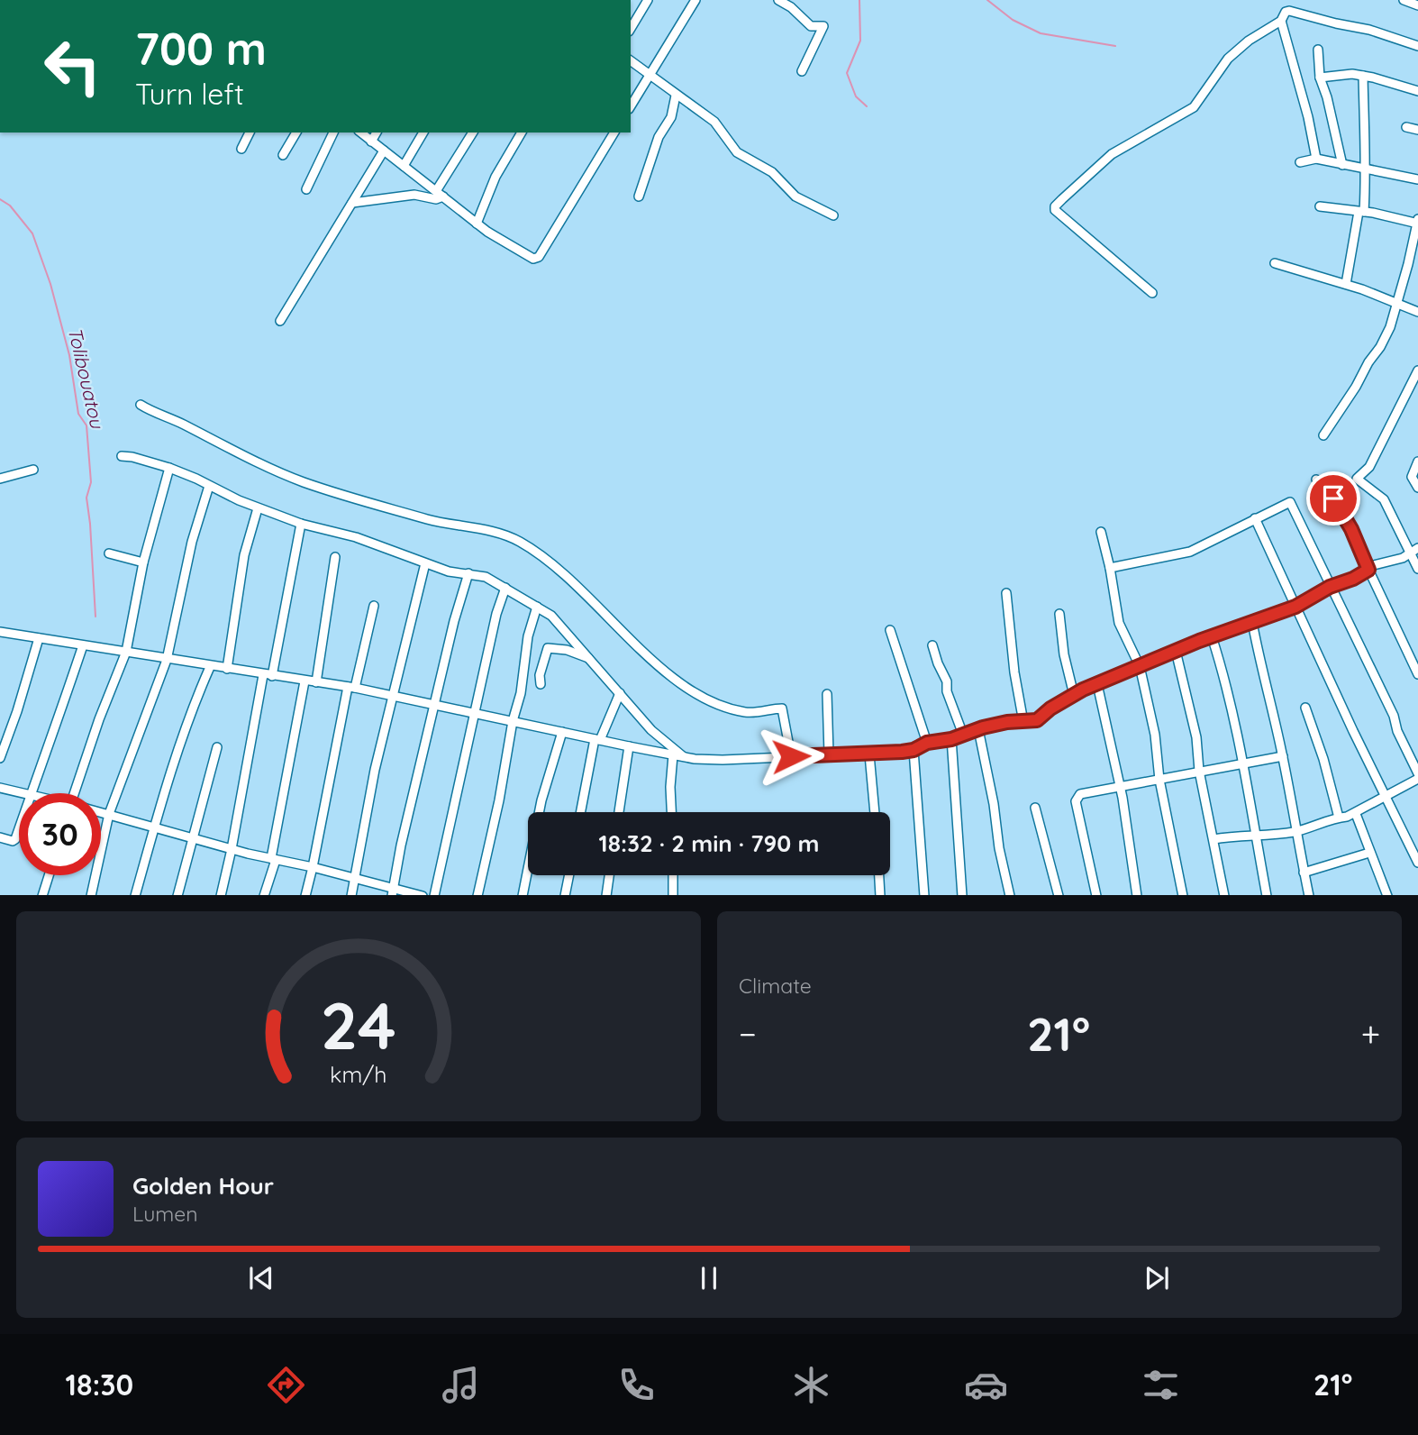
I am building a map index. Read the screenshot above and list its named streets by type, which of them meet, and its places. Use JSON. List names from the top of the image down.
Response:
{
  "water": ["Tolibouatou"],
  "page": {
    "turn": ["700 m", "Turn left"],
    "limit": "30",
    "trip": "18:32 · 2 min · 790 m",
    "tile": "Climate",
    "heat": ["−", "21°", "+"],
    "song": ["Golden Hour", "Lumen"],
    "tabs": ["18:30", "21°"],
    "gauge": ["24", "km/h"]
  }
}
